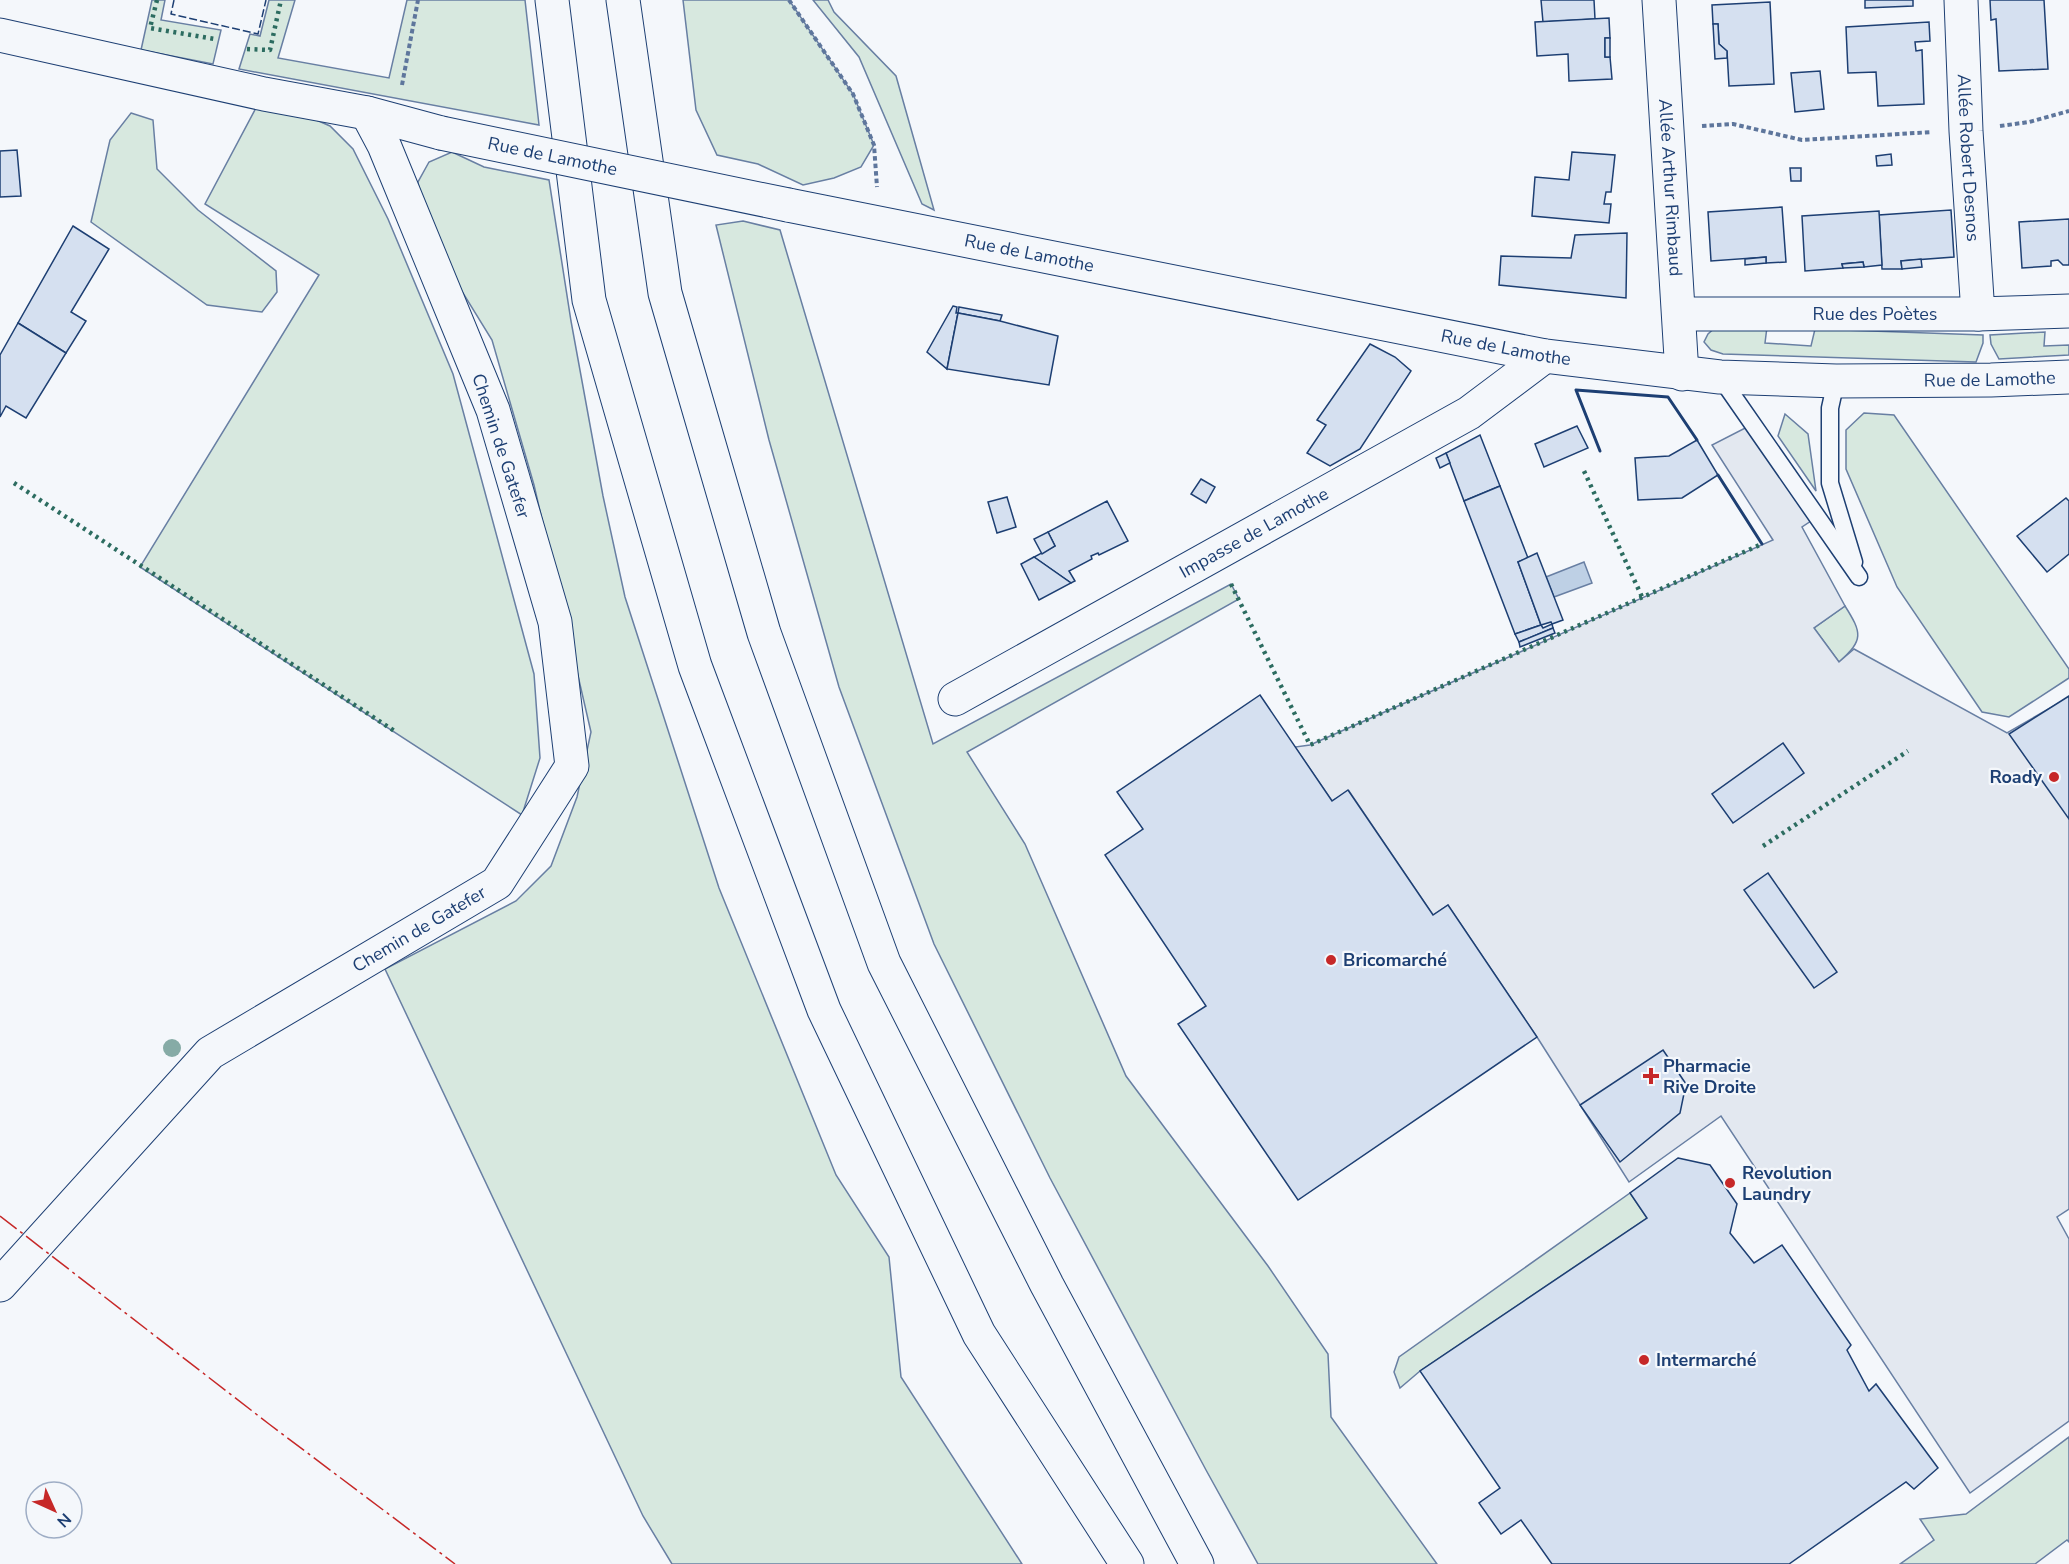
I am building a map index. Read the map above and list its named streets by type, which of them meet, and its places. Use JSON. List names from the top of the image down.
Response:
{
  "streets": {
    "main road": [
      "Rue de Lamothe",
      "Allée Robert Desnos",
      "Allée Arthur Rimbaud",
      "Rue des Poètes",
      "Chemin de Gatefer",
      "Impasse de Lamothe"
    ]
  },
  "crossings": [
    ["Rue de Lamothe", "Allée Arthur Rimbaud"],
    ["Rue de Lamothe", "Chemin de Gatefer"],
    ["Rue de Lamothe", "Impasse de Lamothe"],
    ["Allée Robert Desnos", "Rue des Poètes"],
    ["Allée Arthur Rimbaud", "Rue des Poètes"]
  ],
  "places": {
    "other": [
      "Roady",
      "Bricomarché",
      "Revolution Laundry",
      "Intermarché"
    ],
    "health": ["Pharmacie Rive Droite"]
  },
  "north": "bottom right"
}
